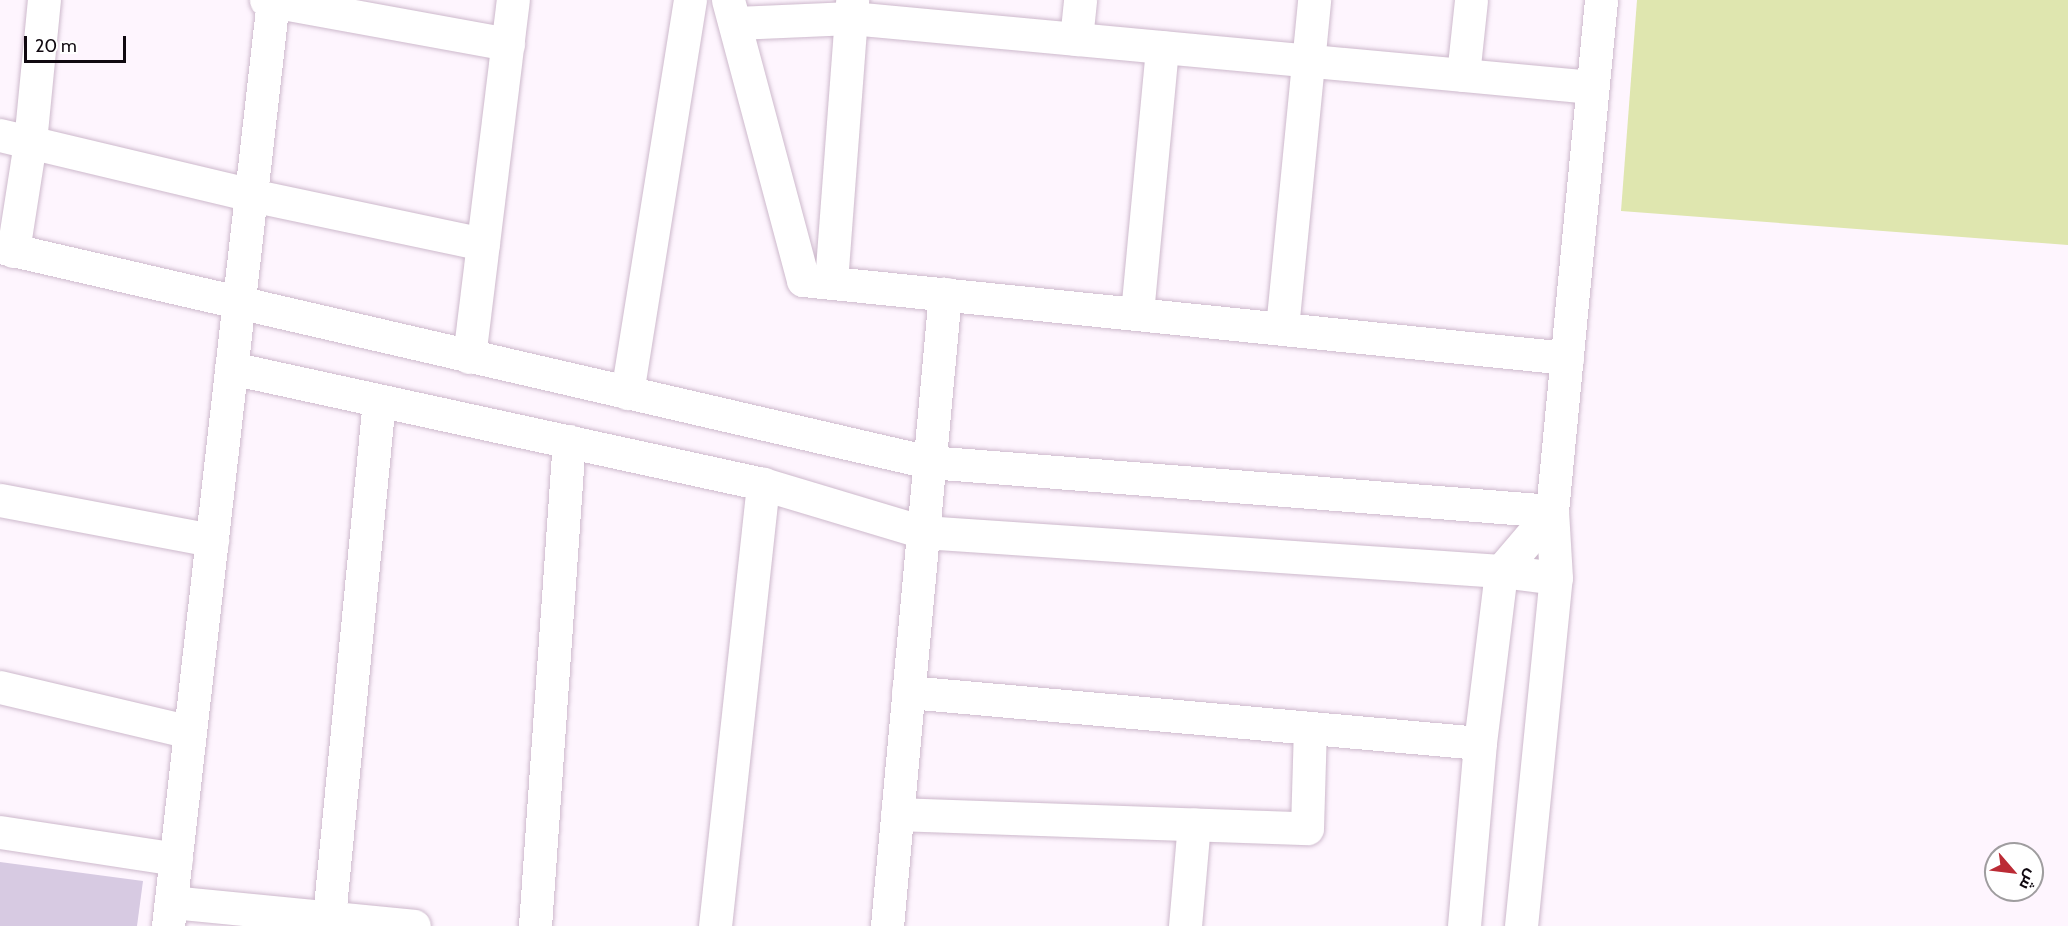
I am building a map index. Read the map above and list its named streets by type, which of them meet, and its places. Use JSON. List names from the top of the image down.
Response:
{
  "scale_bar": "20 m",
  "north": "bottom right"
}
